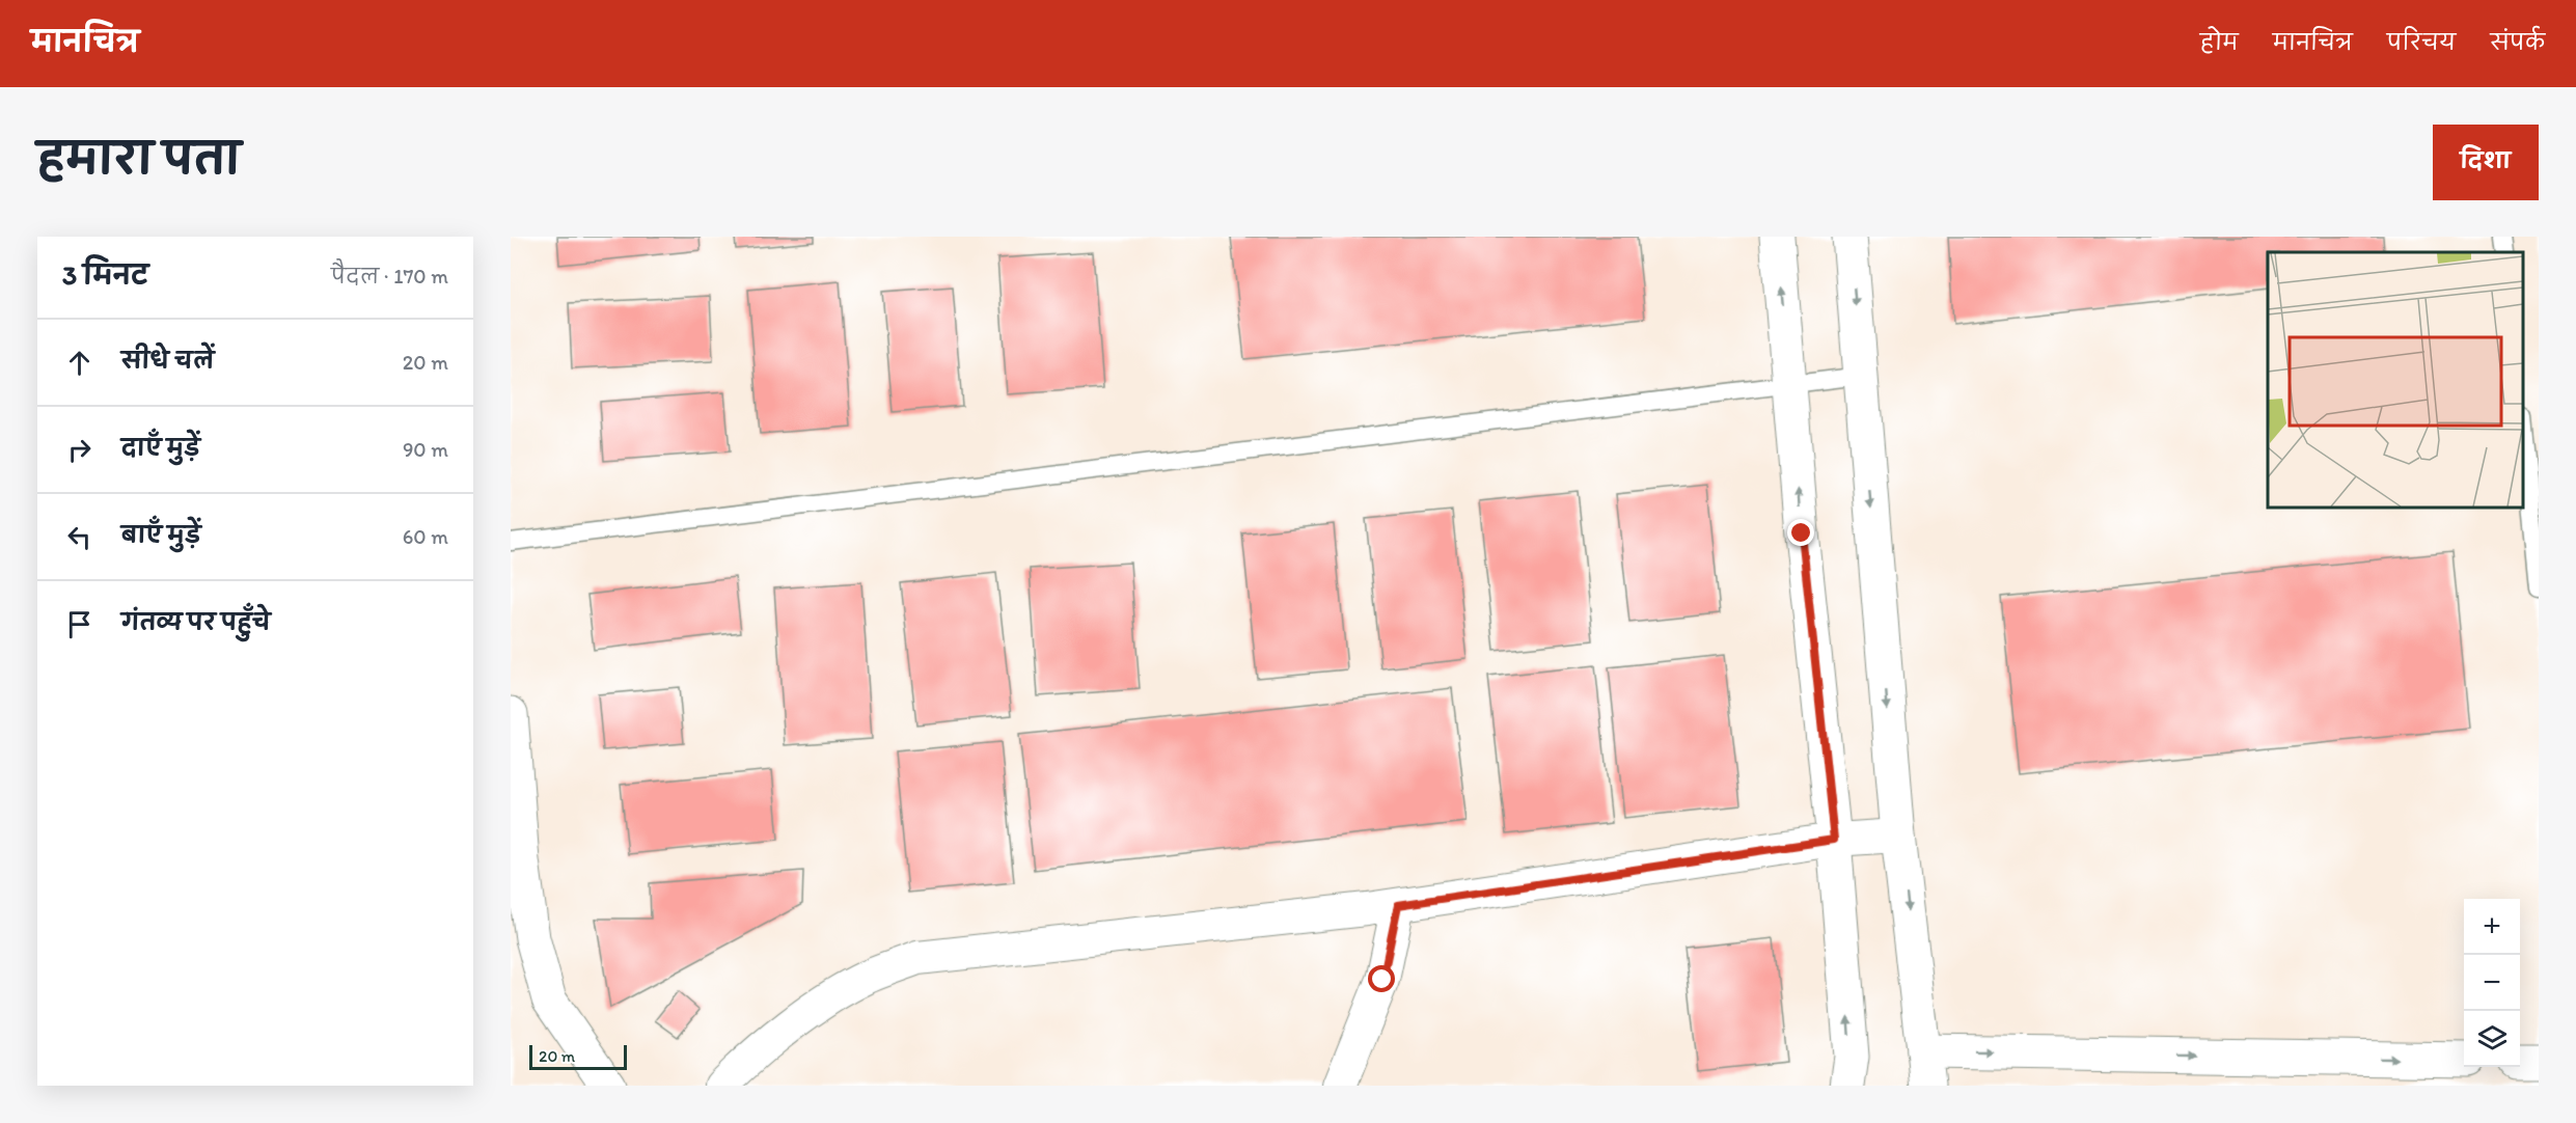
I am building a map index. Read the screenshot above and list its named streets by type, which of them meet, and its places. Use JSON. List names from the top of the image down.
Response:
{
  "scale_bar": "20 m",
  "page": {
    "header": "मानचित्र",
    "nav": [
      "होम",
      "मानचित्र",
      "परिचय",
      "संपर्क"
    ],
    "title": "हमारा पता",
    "buttons": "दिशा",
    "heading": ["3 मिनट", "पैदल · 170 m"],
    "list": [
      ["सीधे चलें", "20 m"],
      ["दाएँ मुड़ें", "90 m"],
      ["बाएँ मुड़ें", "60 m"],
      "गंतव्य पर पहुँचे"
    ],
    "map_buttons": ["+", "−"],
    "scale": "20 m"
  }
}
